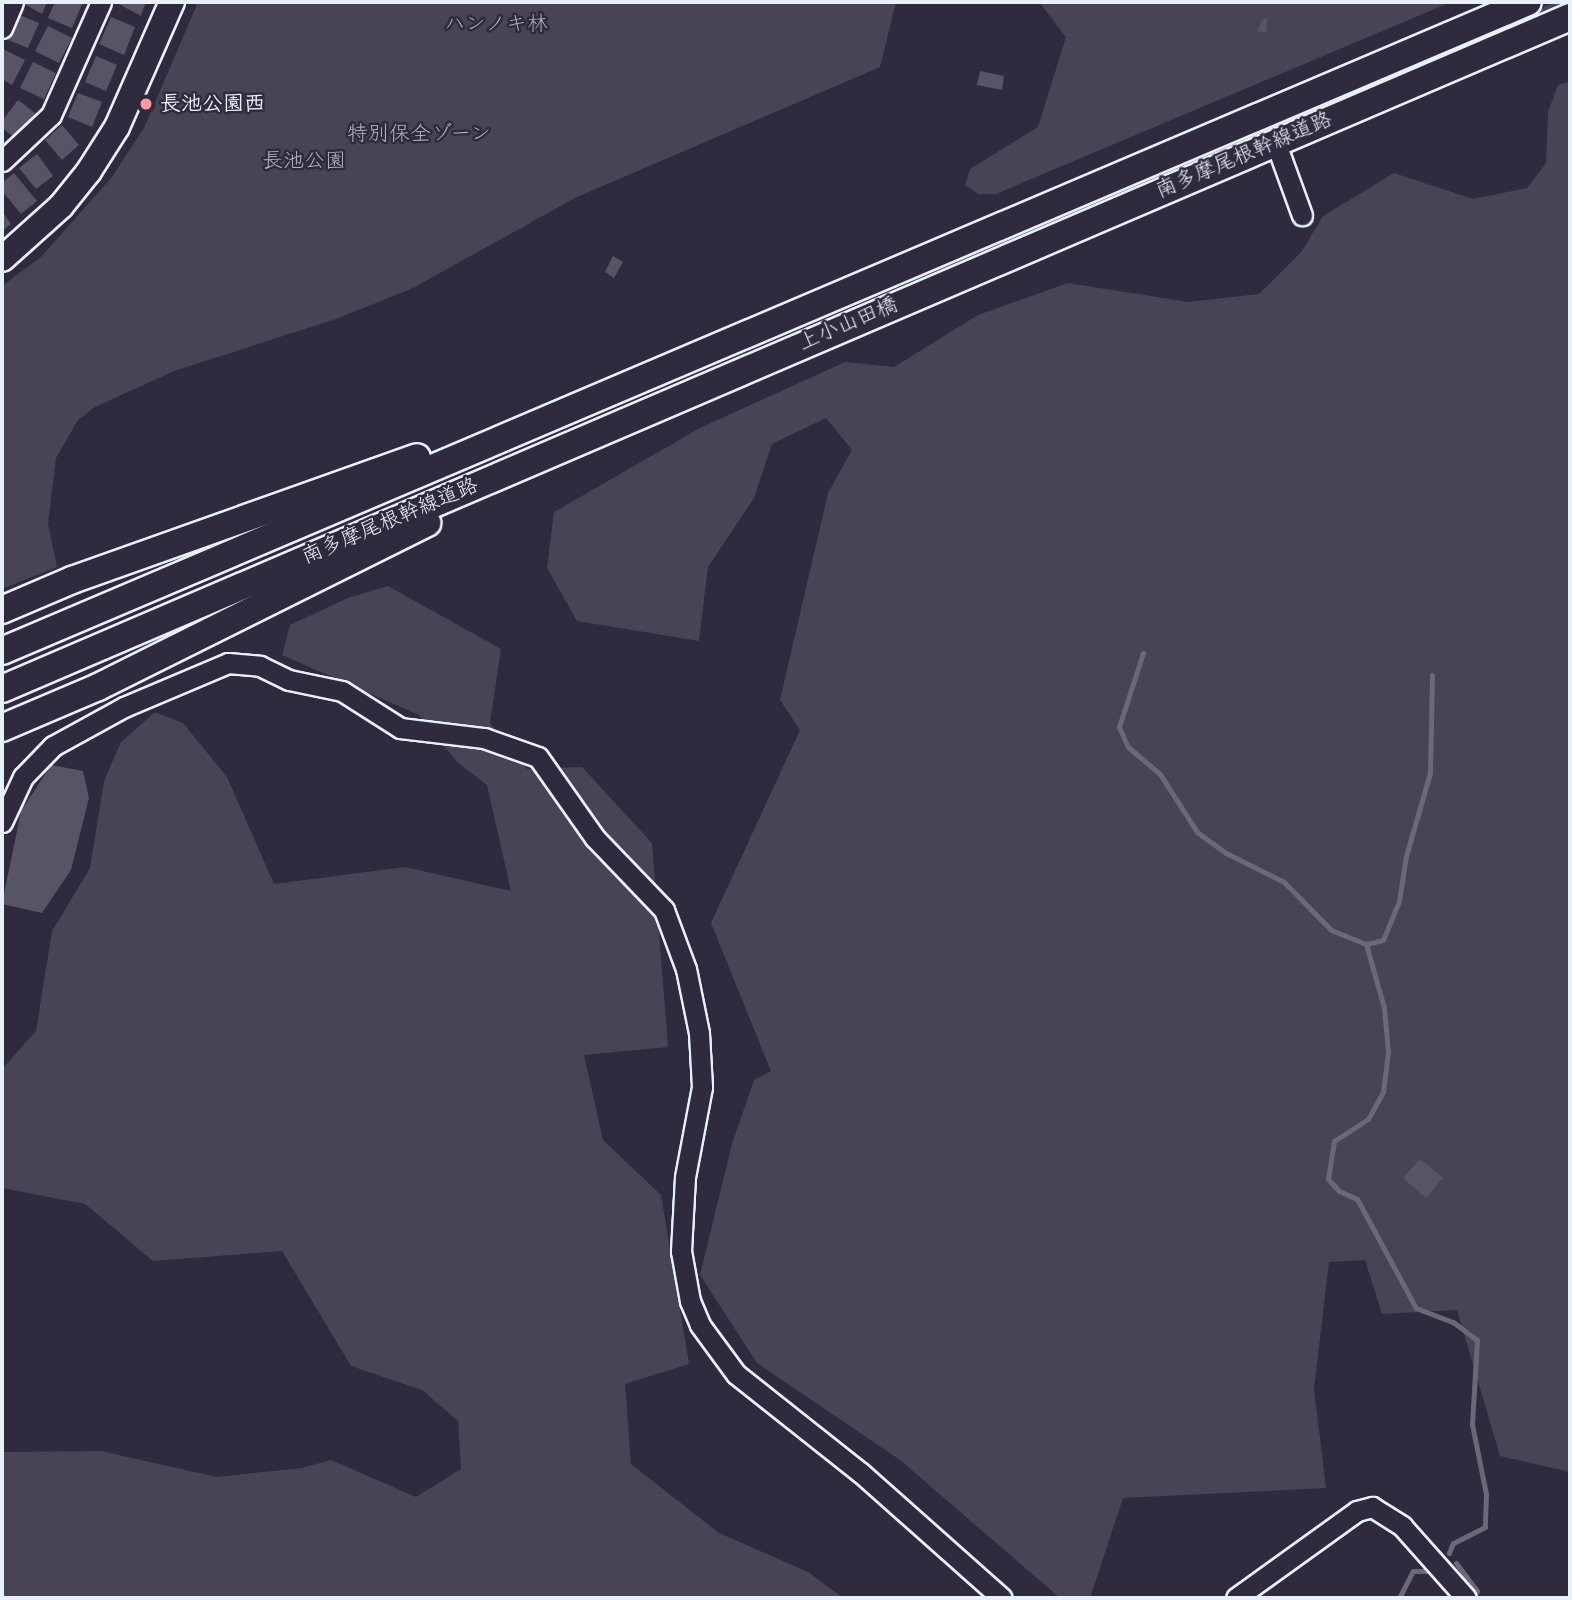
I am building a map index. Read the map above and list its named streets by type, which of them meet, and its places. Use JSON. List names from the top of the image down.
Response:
{
  "streets": {
    "main road": ["南多摩尾根幹線道路", "上小山田橋"]
  },
  "crossings": [
    ["南多摩尾根幹線道路", "上小山田橋"]
  ],
  "parks": ["ハンノキ林", "特別保全ゾーン", "長池公園"],
  "places": ["長池公園西"]
}
